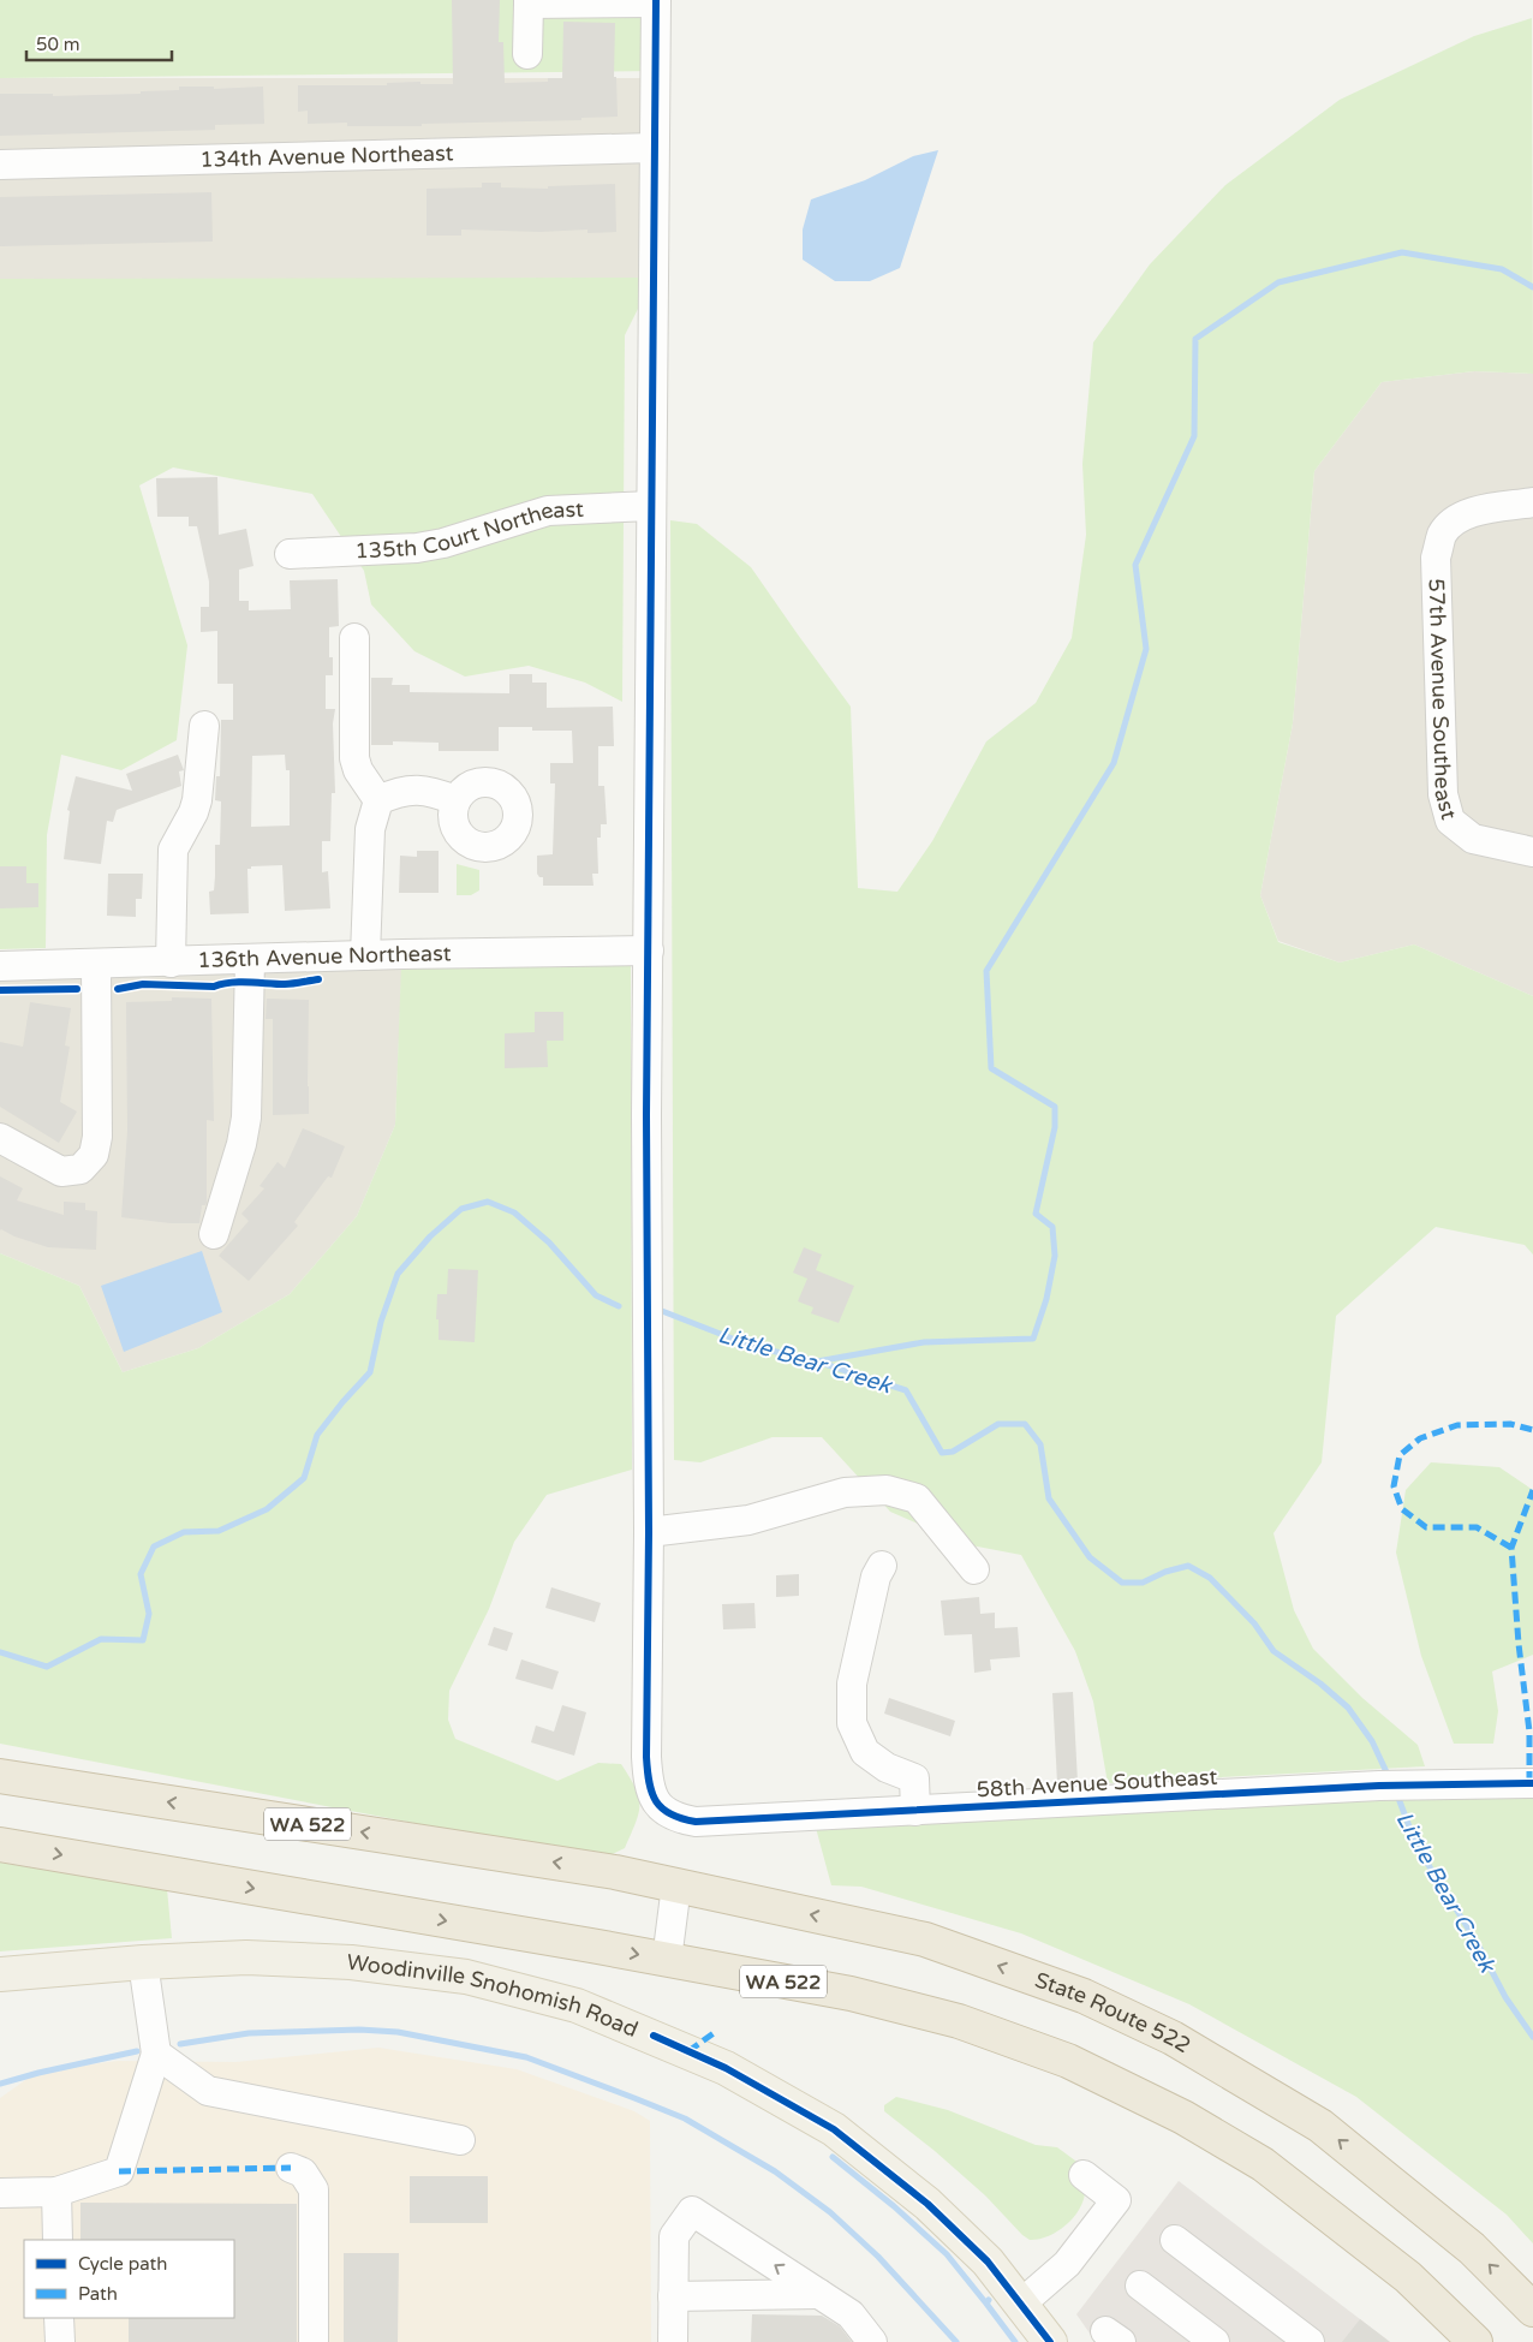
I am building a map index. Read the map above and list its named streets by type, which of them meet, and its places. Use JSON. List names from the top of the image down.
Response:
{
  "streets": {
    "highway": ["WA 522", "State Route 522"],
    "main road": ["Woodinville Snohomish Road"],
    "street": [
      "134th Avenue Northeast",
      "135th Court Northeast",
      "57th Avenue Southeast",
      "136th Avenue Northeast",
      "58th Avenue Southeast"
    ]
  },
  "water": ["Little Bear Creek"],
  "legend": ["Cycle path", "Path"],
  "scale_bar": "50 m"
}
